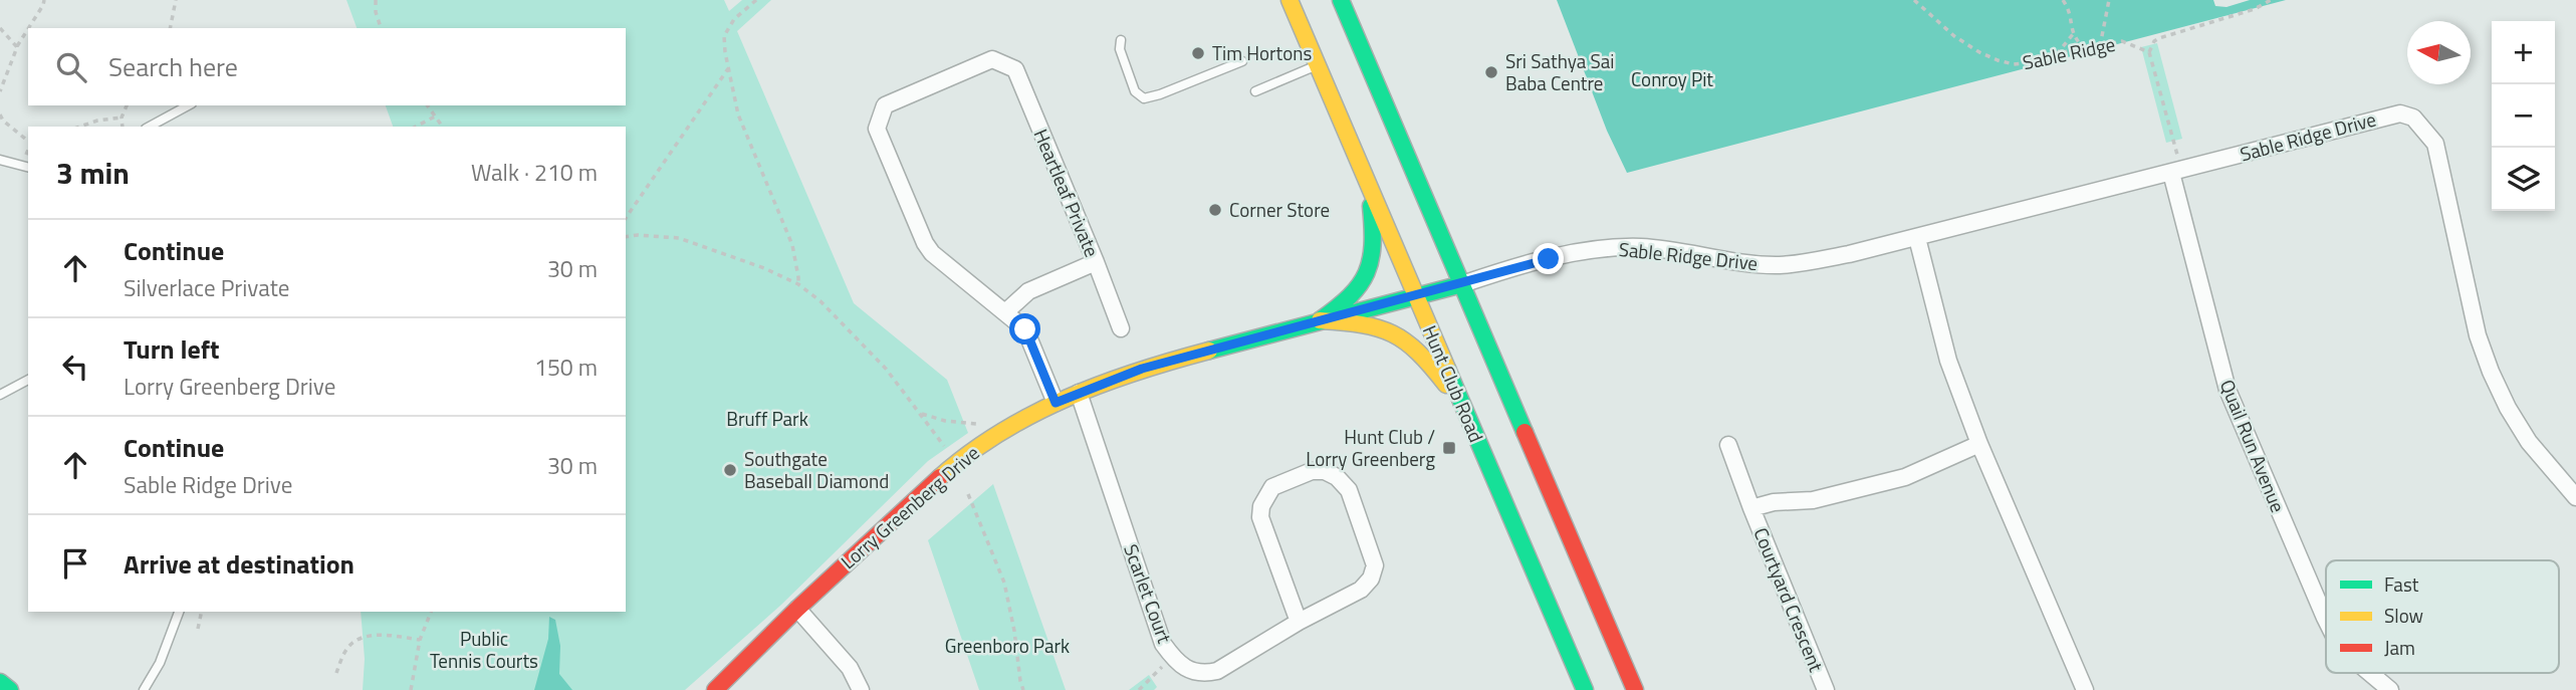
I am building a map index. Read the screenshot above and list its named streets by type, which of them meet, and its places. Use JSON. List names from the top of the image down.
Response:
{
  "streets": {
    "main road": ["Hunt Club Road", "Lorry Greenberg Drive"],
    "street": [
      "Sable Ridge Drive",
      "Heartleaf Private",
      "Quail Run Avenue",
      "Scarlet Court",
      "Courtyard Crescent"
    ],
    "path": ["Sable Ridge"]
  },
  "crossings": [
    ["Sable Ridge Drive", "Quail Run Avenue"],
    ["Sable Ridge Drive", "Lorry Greenberg Drive"],
    ["Hunt Club Road", "Lorry Greenberg Drive"],
    ["Lorry Greenberg Drive", "Scarlet Court"]
  ],
  "parks": [
    "Conroy Pit",
    "Bruff Park",
    "Public Tennis Courts",
    "Greenboro Park"
  ],
  "places": {
    "other": [
      "Tim Hortons",
      "Sri Sathya Sai Baba Centre",
      "Corner Store",
      "Southgate Baseball Diamond"
    ],
    "transit": ["Hunt Club / Lorry Greenberg"]
  },
  "legend": ["Fast", "Slow", "Jam"],
  "north": "left",
  "page": {
    "map_buttons": ["+", "−"],
    "search": "Search here",
    "heading": ["3 min", "Walk · 210 m"],
    "list": [
      ["Continue", "Silverlace Private", "30 m"],
      ["Turn left", "Lorry Greenberg Drive", "150 m"],
      ["Continue", "Sable Ridge Drive", "30 m"],
      "Arrive at destination"
    ]
  }
}
